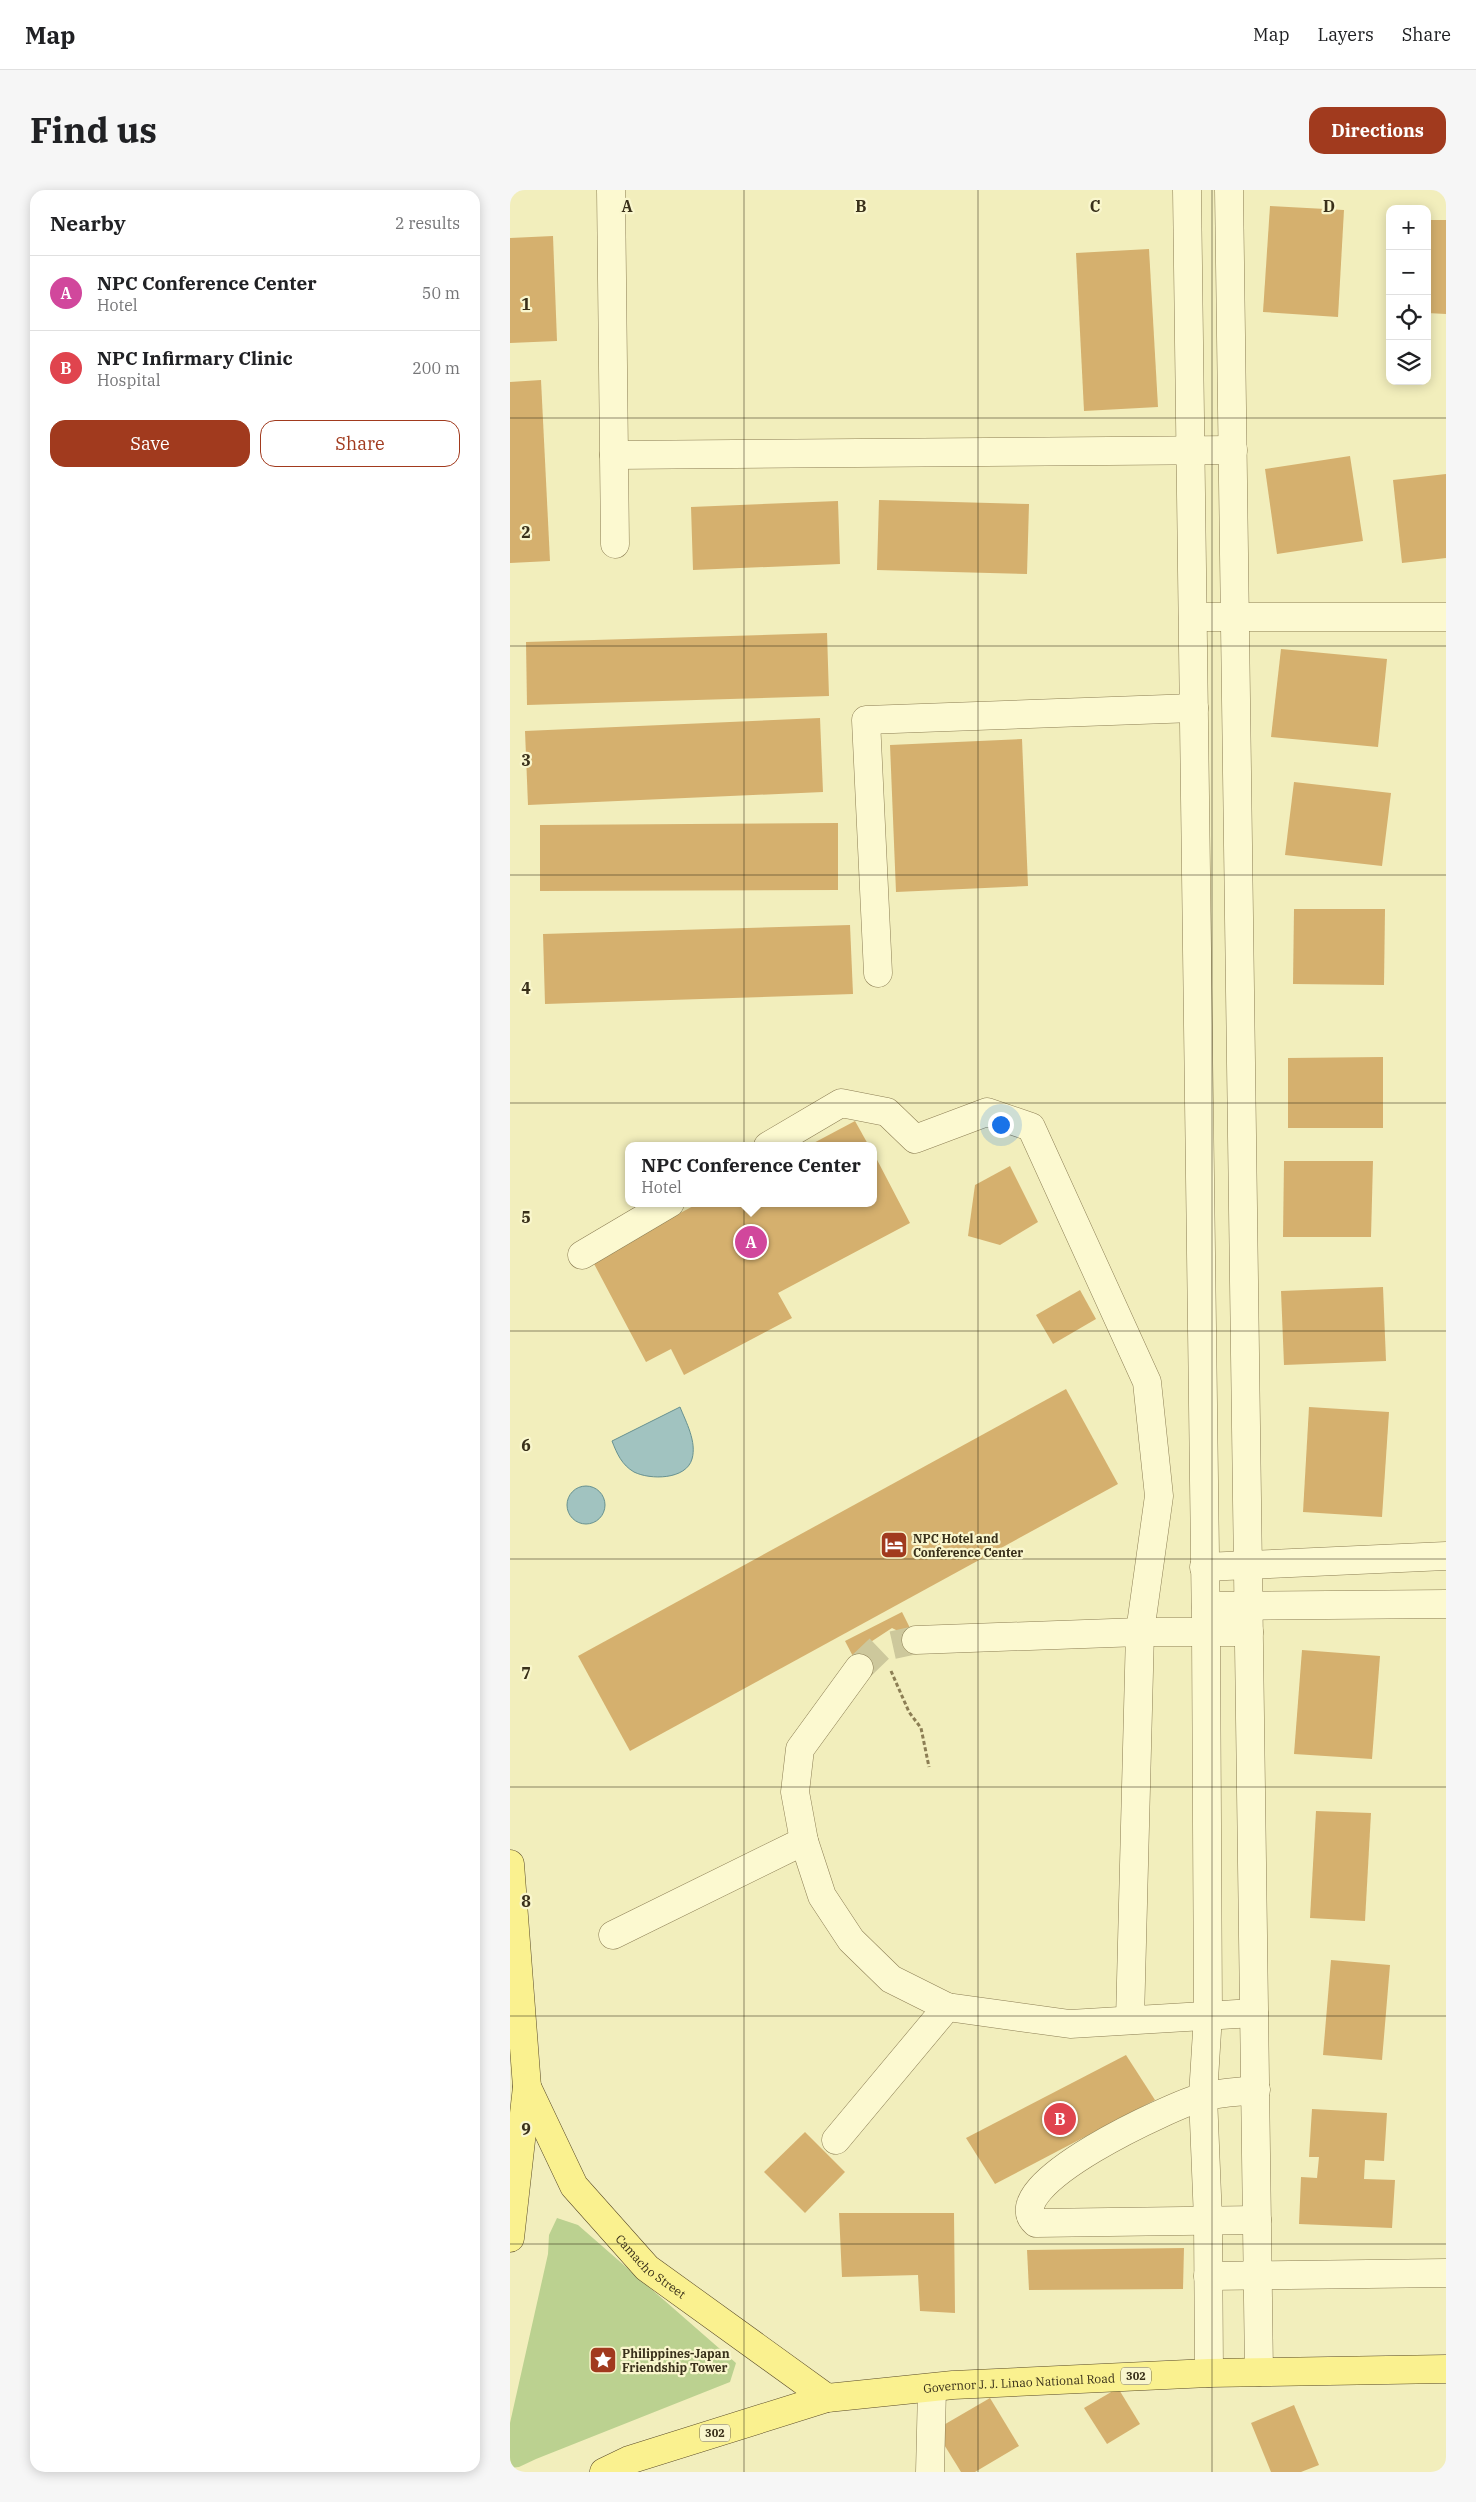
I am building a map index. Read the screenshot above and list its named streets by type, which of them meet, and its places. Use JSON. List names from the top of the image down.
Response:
{
  "streets": {
    "main road": ["Camacho Street", "302", "Governor J. J. Linao National Road"]
  },
  "crossings": [
    ["Camacho Street", "Governor J. J. Linao National Road"]
  ],
  "places": {
    "hotel": ["NPC Hotel and Conference Center"],
    "place": ["Philippines-Japan Friendship Tower"]
  },
  "page": {
    "header": "Map",
    "nav": ["Map", "Layers", "Share"],
    "title": "Find us",
    "buttons": [
      "Directions",
      ["Save", "Share"]
    ],
    "heading": ["Nearby", "2 results"],
    "map_buttons": ["+", "−"],
    "list": [
      {
        "mark": "A",
        "name": "NPC Conference Center",
        "note": "Hotel",
        "value": "50 m"
      },
      {
        "mark": "B",
        "name": "NPC Infirmary Clinic",
        "note": "Hospital",
        "value": "200 m"
      }
    ],
    "popup": ["NPC Conference Center", "Hotel"],
    "pins": ["A", "B"]
  },
  "grid": {
    "columns": [
      "A",
      "B",
      "C",
      "D"
    ],
    "rows": [
      "1",
      "2",
      "3",
      "4",
      "5",
      "6",
      "7",
      "8",
      "9"
    ]
  }
}
